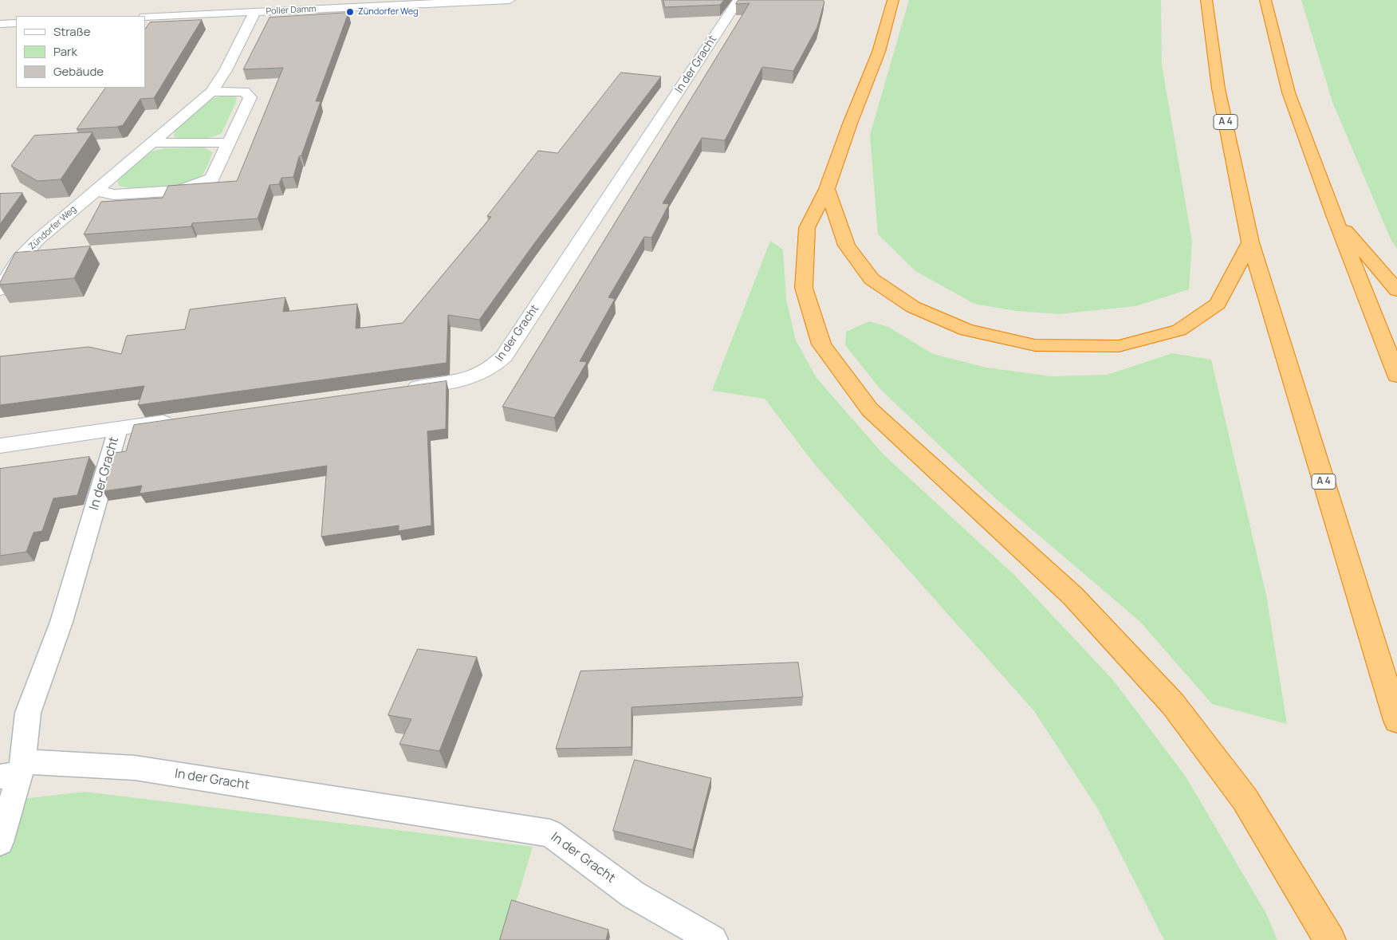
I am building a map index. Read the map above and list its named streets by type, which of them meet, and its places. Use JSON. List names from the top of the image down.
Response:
{
  "streets": {
    "highway": ["A 4"],
    "street": ["Poller Damm", "In der Gracht", "Zündorfer Weg"]
  },
  "crossings": [
    ["Poller Damm", "Zündorfer Weg"]
  ],
  "places": ["Zündorfer Weg"],
  "legend": ["Straße", "Park", "Gebäude"]
}
